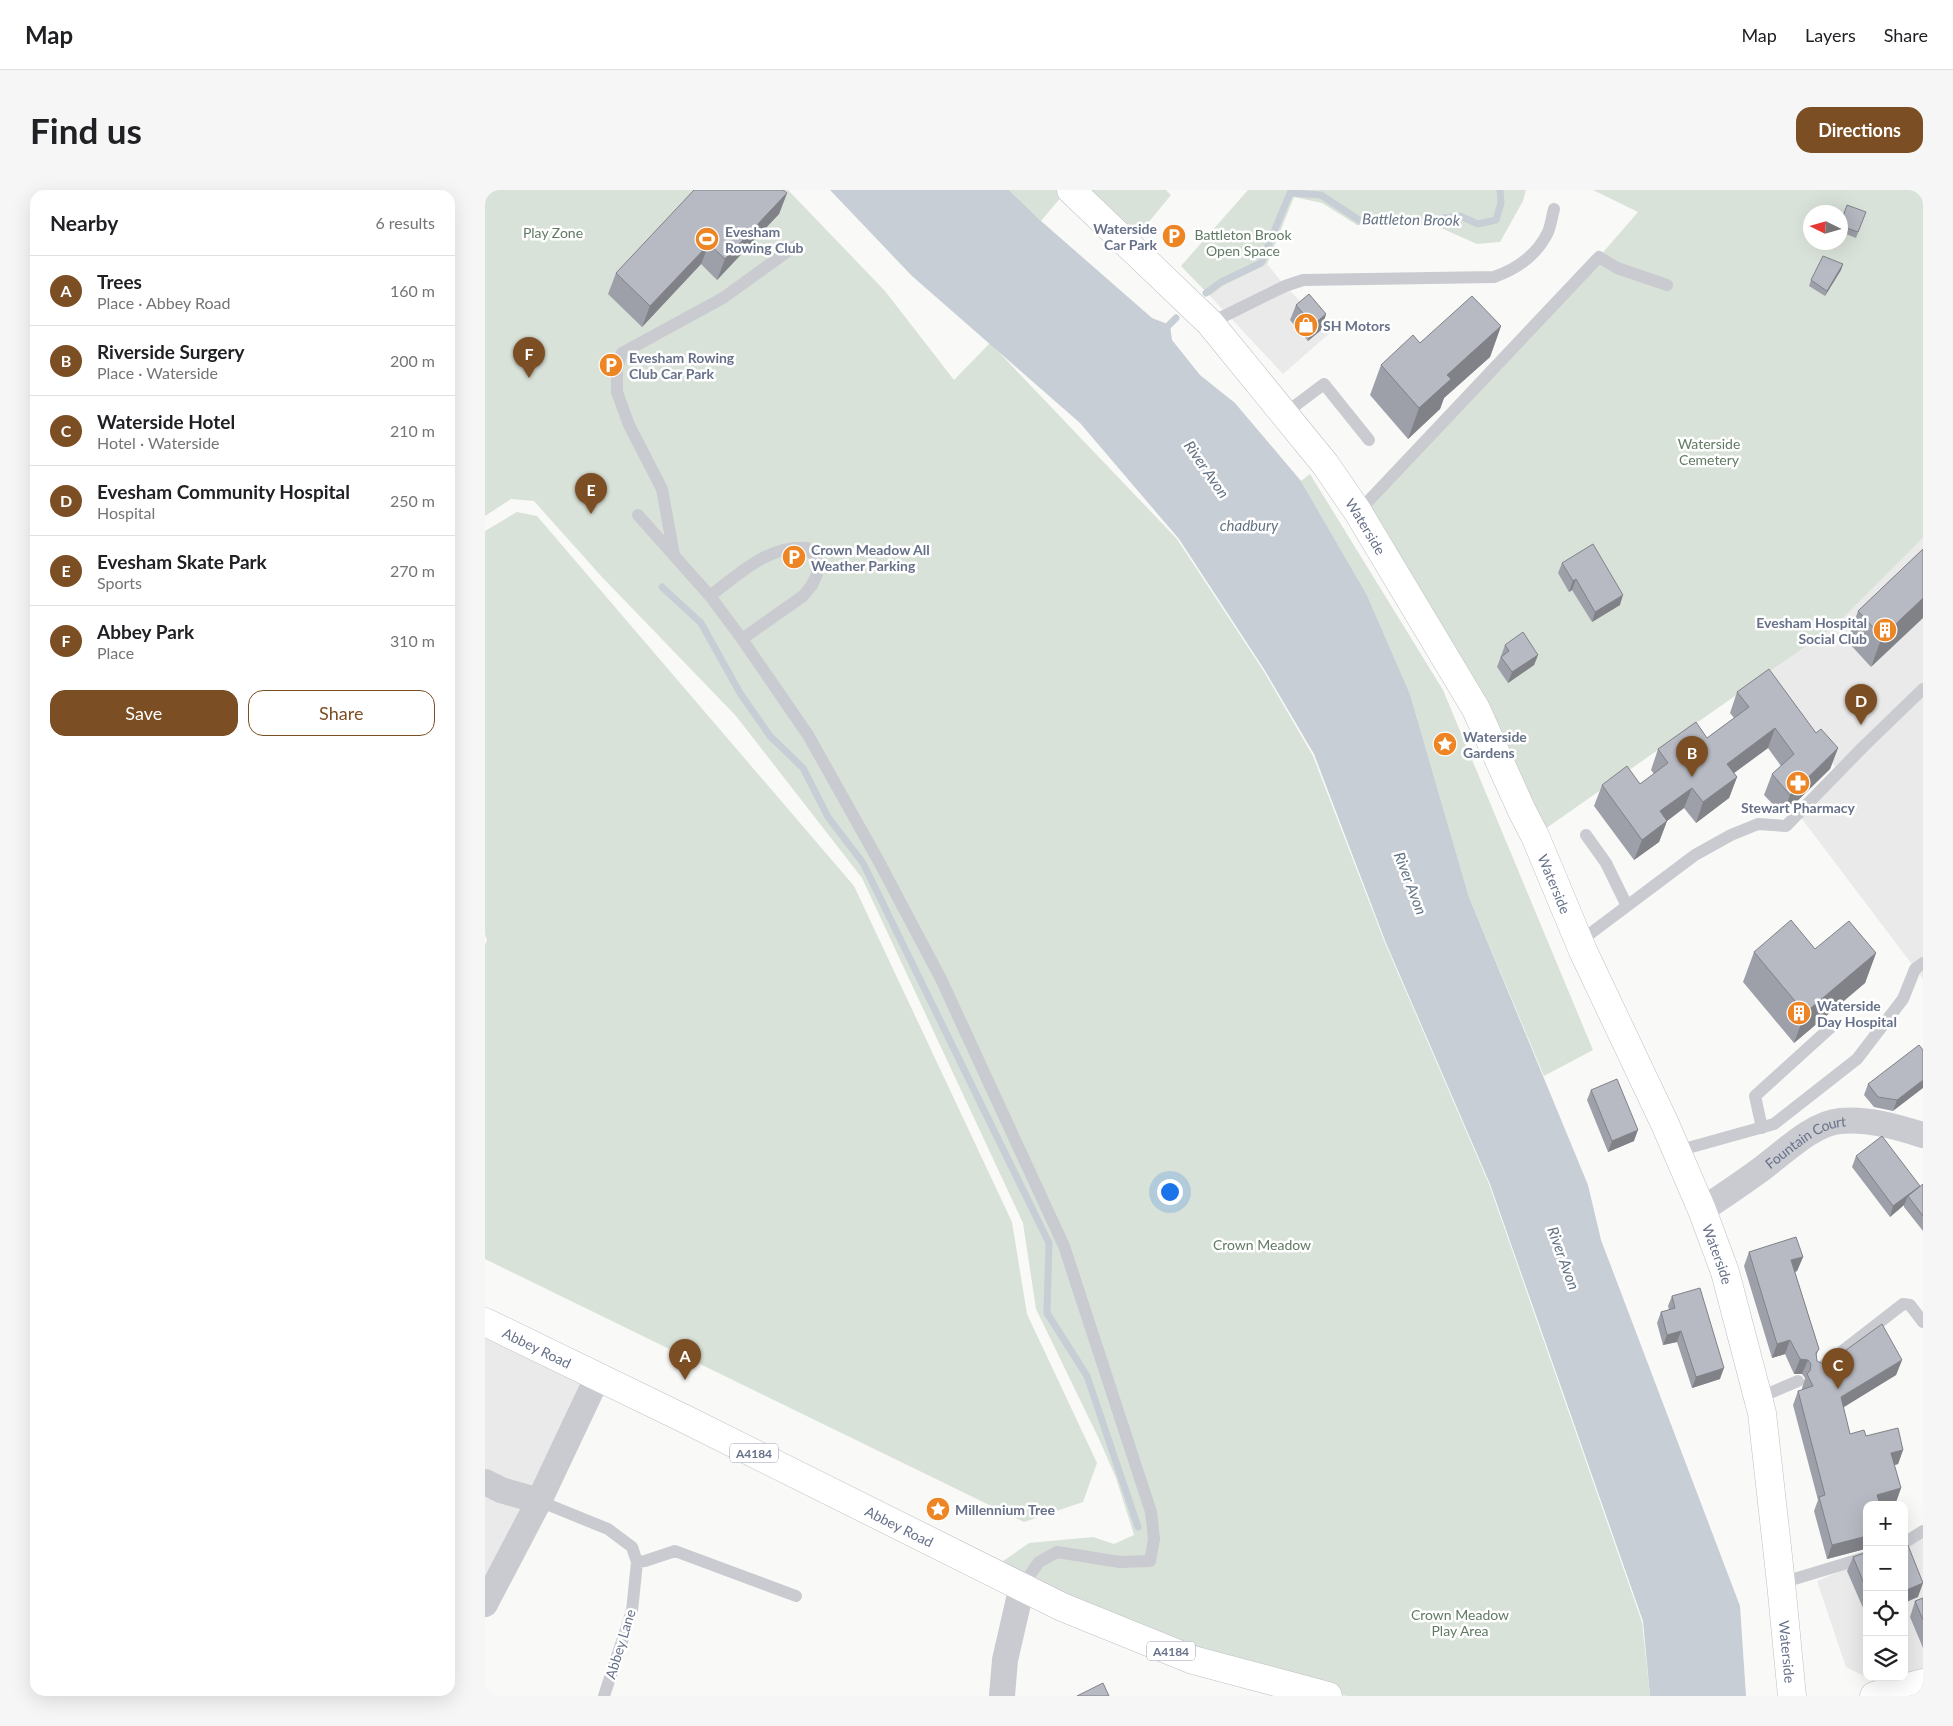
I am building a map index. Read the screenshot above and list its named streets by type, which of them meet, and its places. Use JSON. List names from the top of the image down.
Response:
{
  "streets": {
    "main road": ["Waterside", "Abbey Road", "A4184"],
    "street": ["Fountain Court"],
    "lane": ["Abbey Lane"]
  },
  "crossings": [
    ["Waterside", "Fountain Court"]
  ],
  "water": ["Battleton Brook", "River Avon", "chadbury"],
  "parks": [
    "Play Zone",
    "Battleton Brook Open Space",
    "Waterside Cemetery",
    "Crown Meadow",
    "Crown Meadow Play Area"
  ],
  "places": {
    "parking": ["Waterside Car Park", "Evesham Rowing Club Car Park", "Crown Meadow All Weather Parking"],
    "sports": ["Evesham Rowing Club"],
    "shop": ["SH Motors"],
    "building": ["Evesham Hospital Social Club", "Waterside Day Hospital"],
    "place": ["Waterside Gardens", "Millennium Tree"],
    "pharmacy": ["Stewart Pharmacy"]
  },
  "north": "left",
  "page": {
    "header": "Map",
    "nav": ["Map", "Layers", "Share"],
    "buttons": [
      "Directions",
      ["Save", "Share"]
    ],
    "title": "Find us",
    "heading": ["Nearby", "6 results"],
    "list": [
      {
        "mark": "A",
        "name": "Trees",
        "note": "Place · Abbey Road",
        "value": "160 m"
      },
      {
        "mark": "B",
        "name": "Riverside Surgery",
        "note": "Place · Waterside",
        "value": "200 m"
      },
      {
        "mark": "C",
        "name": "Waterside Hotel",
        "note": "Hotel · Waterside",
        "value": "210 m"
      },
      {
        "mark": "D",
        "name": "Evesham Community Hospital",
        "note": "Hospital",
        "value": "250 m"
      },
      {
        "mark": "E",
        "name": "Evesham Skate Park",
        "note": "Sports",
        "value": "270 m"
      },
      {
        "mark": "F",
        "name": "Abbey Park",
        "note": "Place",
        "value": "310 m"
      }
    ],
    "pins": [
      "F",
      "E",
      "D",
      "B",
      "A",
      "C"
    ],
    "map_buttons": ["+", "−"]
  }
}
